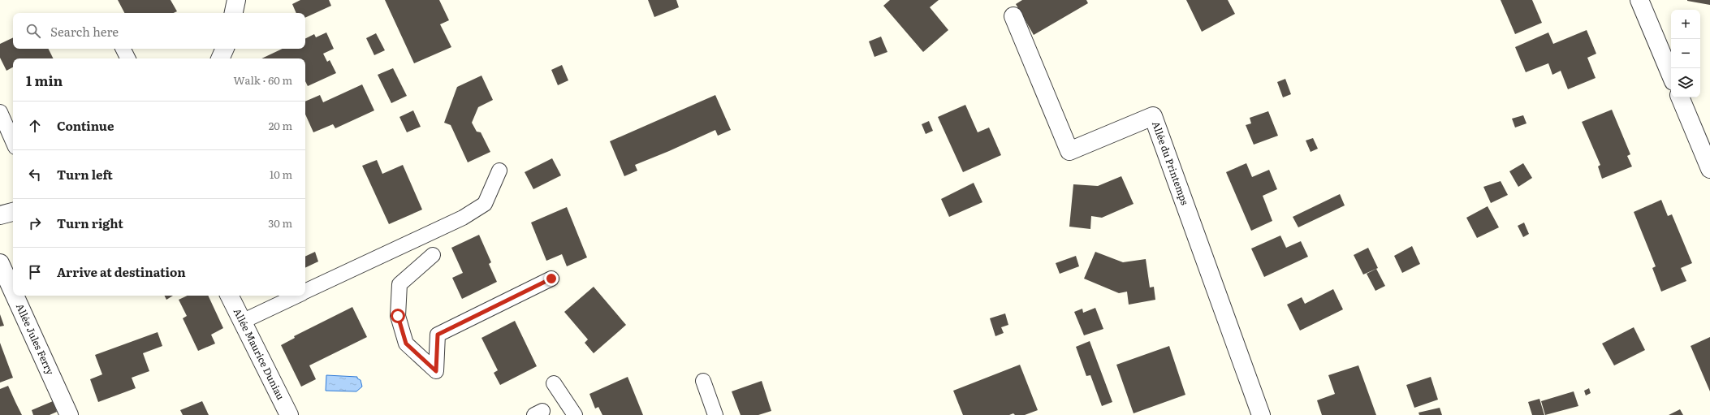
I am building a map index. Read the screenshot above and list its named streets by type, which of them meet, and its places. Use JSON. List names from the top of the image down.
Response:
{
  "streets": {
    "street": ["Allée du Printemps", "Allée Jules Ferry", "Allée Maurice Duniau"]
  },
  "page": {
    "map_buttons": ["+", "−"],
    "search": "Search here",
    "heading": ["1 min", "Walk · 60 m"],
    "list": [
      ["Continue", "20 m"],
      ["Turn left", "10 m"],
      ["Turn right", "30 m"],
      "Arrive at destination"
    ]
  }
}
